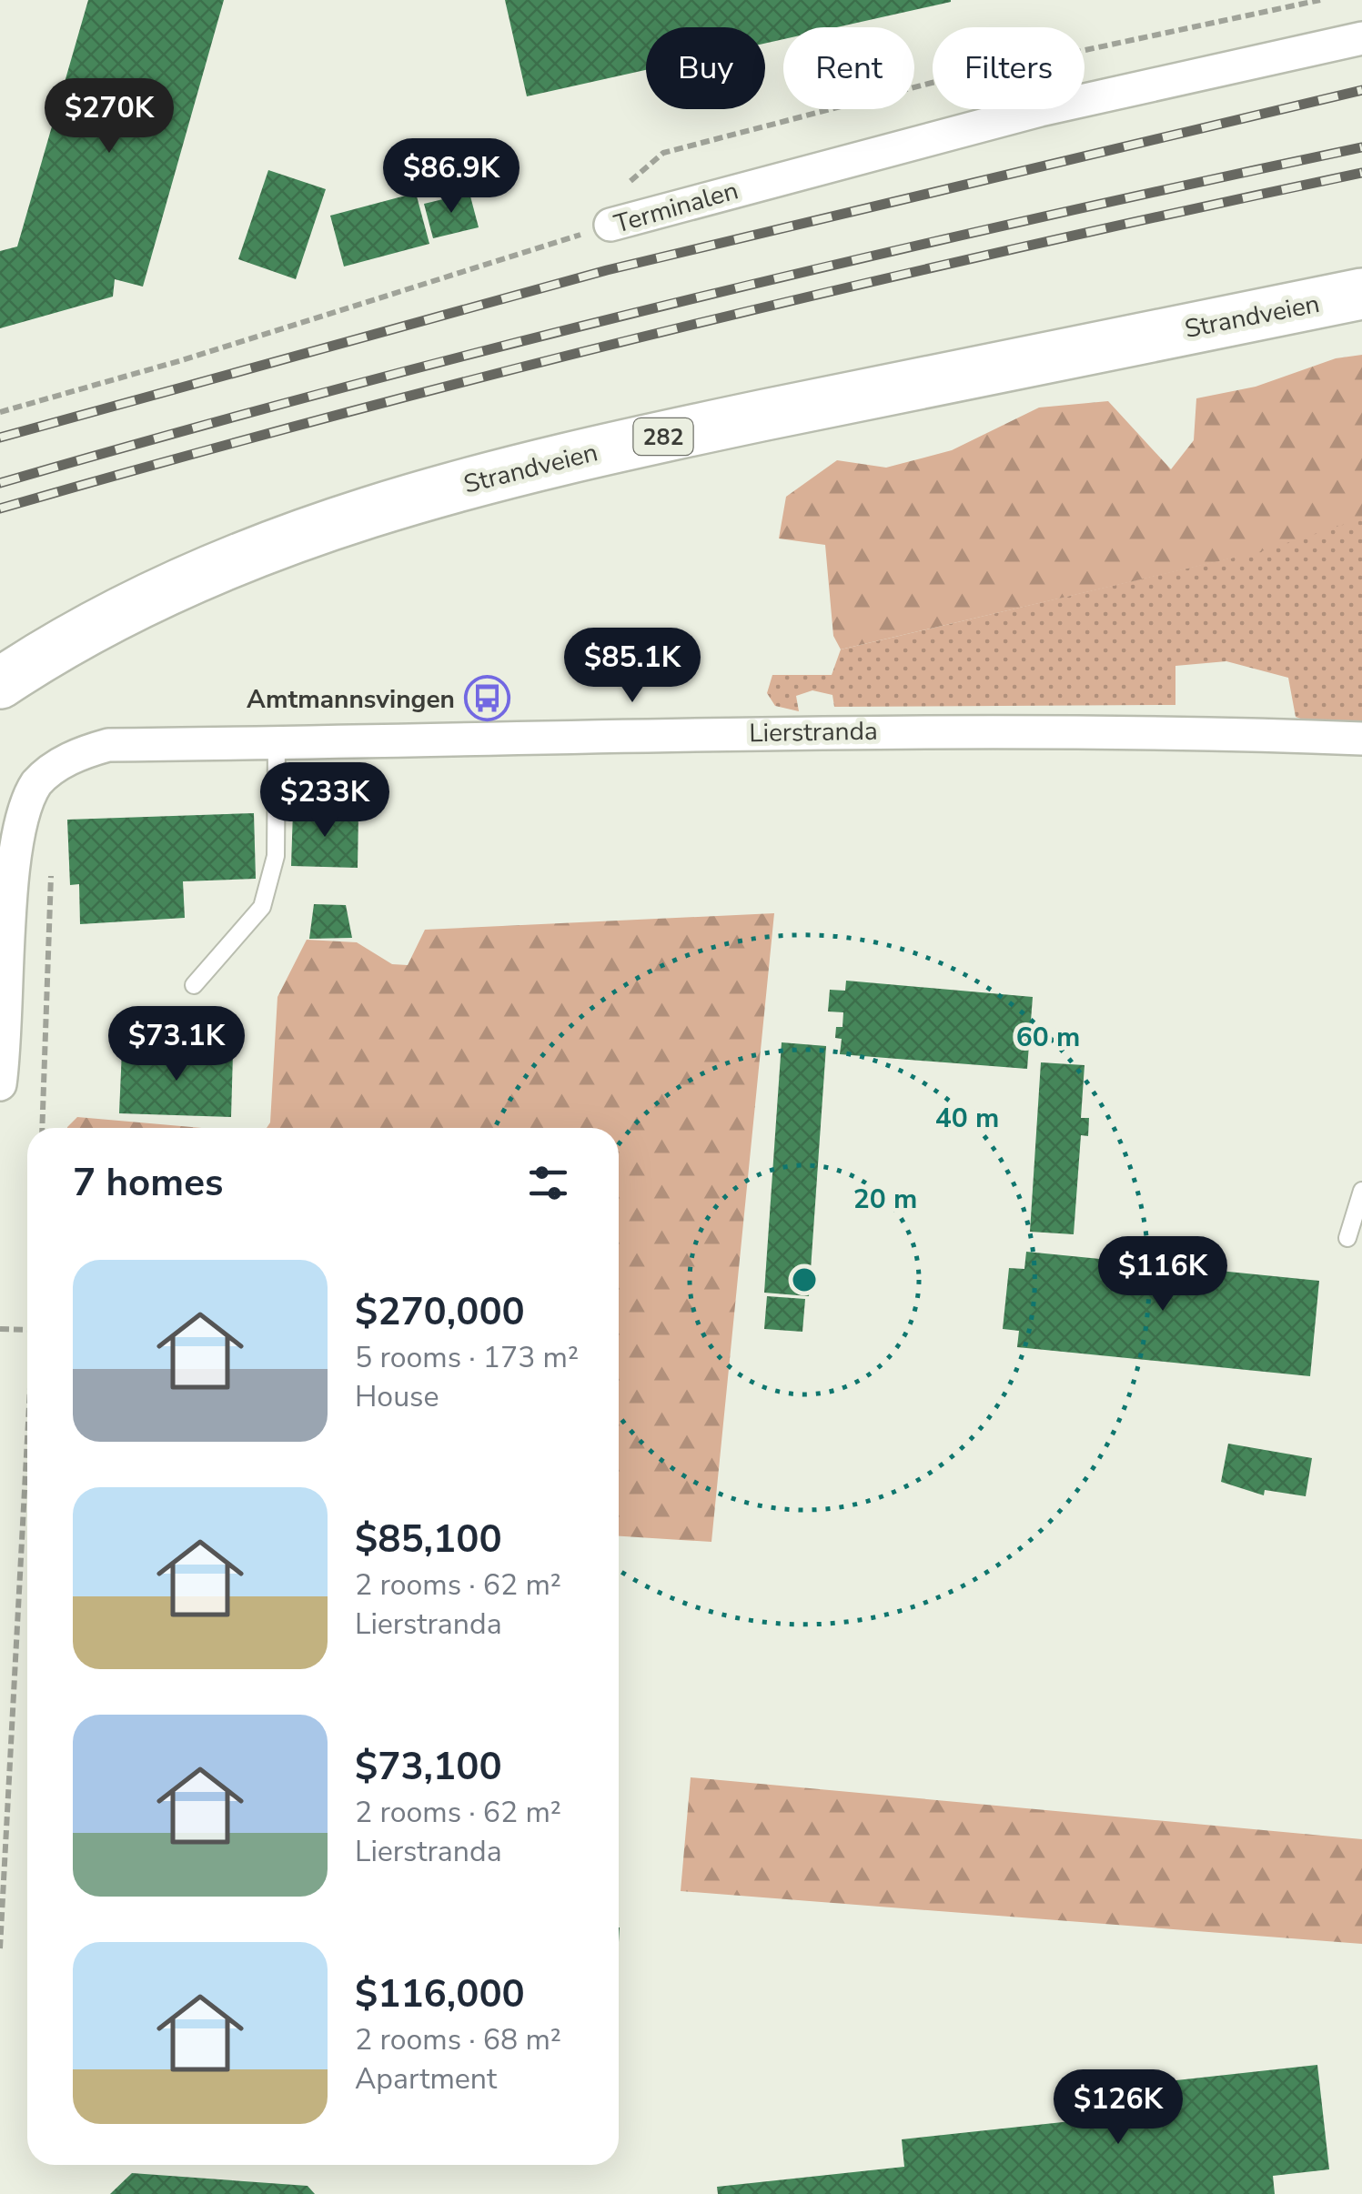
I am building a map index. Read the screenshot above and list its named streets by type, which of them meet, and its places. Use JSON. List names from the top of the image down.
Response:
{
  "streets": {
    "main road": ["Strandveien", "282"],
    "street": ["Terminalen", "Lierstranda"]
  },
  "places": {
    "bus stop": ["Amtmannsvingen"]
  },
  "page": {
    "chip": ["Buy", "Rent", "Filters"],
    "price": [
      "$270K",
      "$86.9K",
      "$85.1K",
      "$233K",
      "$73.1K",
      "$116K",
      "$126K"
    ],
    "heading": "7 homes",
    "list": [
      {
        "name": "$270,000",
        "note": "5 rooms · 173 m² · House"
      },
      {
        "name": "$85,100",
        "note": "2 rooms · 62 m² · Lierstranda"
      },
      {
        "name": "$73,100",
        "note": "2 rooms · 62 m² · Lierstranda"
      },
      {
        "name": "$116,000",
        "note": "2 rooms · 68 m² · Apartment"
      }
    ]
  },
  "rings": ["60 m", "40 m", "20 m"]
}
